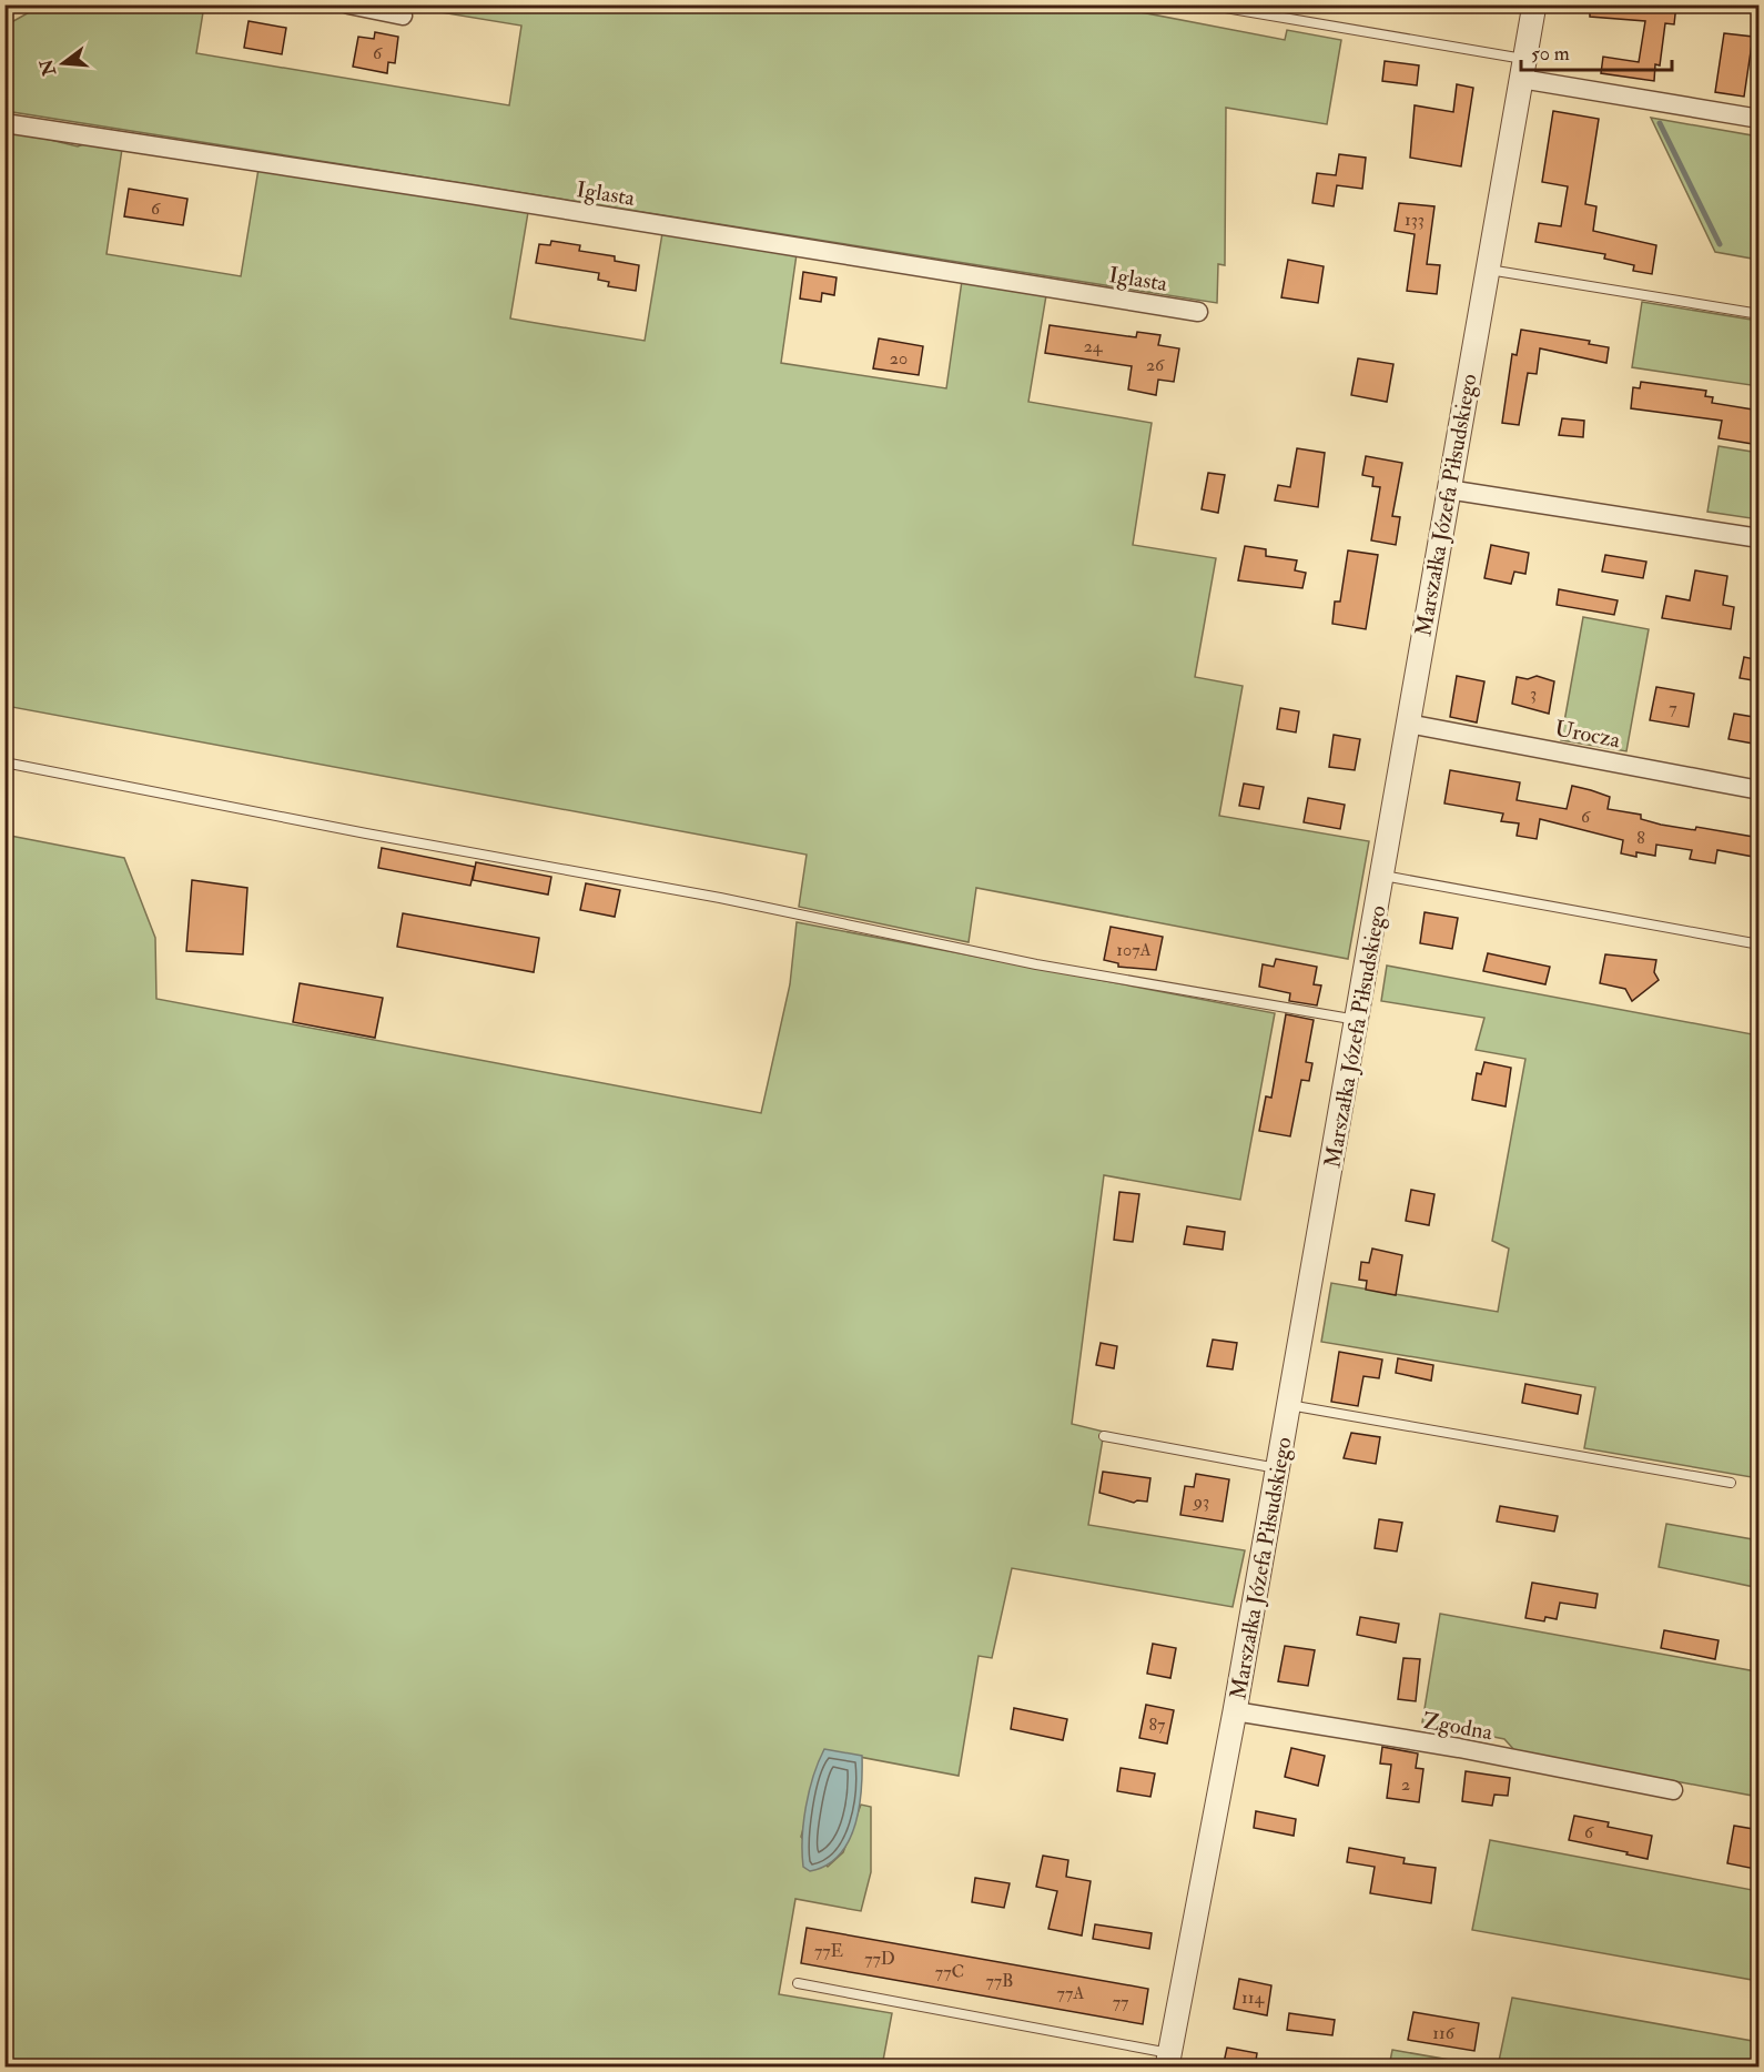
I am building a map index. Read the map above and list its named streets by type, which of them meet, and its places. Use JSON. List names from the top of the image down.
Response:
{
  "streets": {
    "street": [
      "Iglasta",
      "Marszałka Józefa Piłsudskiego",
      "Urocza",
      "Zgodna"
    ]
  },
  "crossings": [
    ["Marszałka Józefa Piłsudskiego", "Urocza"],
    ["Marszałka Józefa Piłsudskiego", "Zgodna"]
  ],
  "house_numbers": [
    "6",
    "6",
    "133",
    "24",
    "20",
    "26",
    "3",
    "7",
    "6",
    "8",
    "107A",
    "93",
    "87",
    "2",
    "6",
    "77E",
    "77D",
    "77C",
    "77B",
    "77A",
    "114",
    "77",
    "116"
  ],
  "scale_bar": "50 m",
  "north": "left"
}
